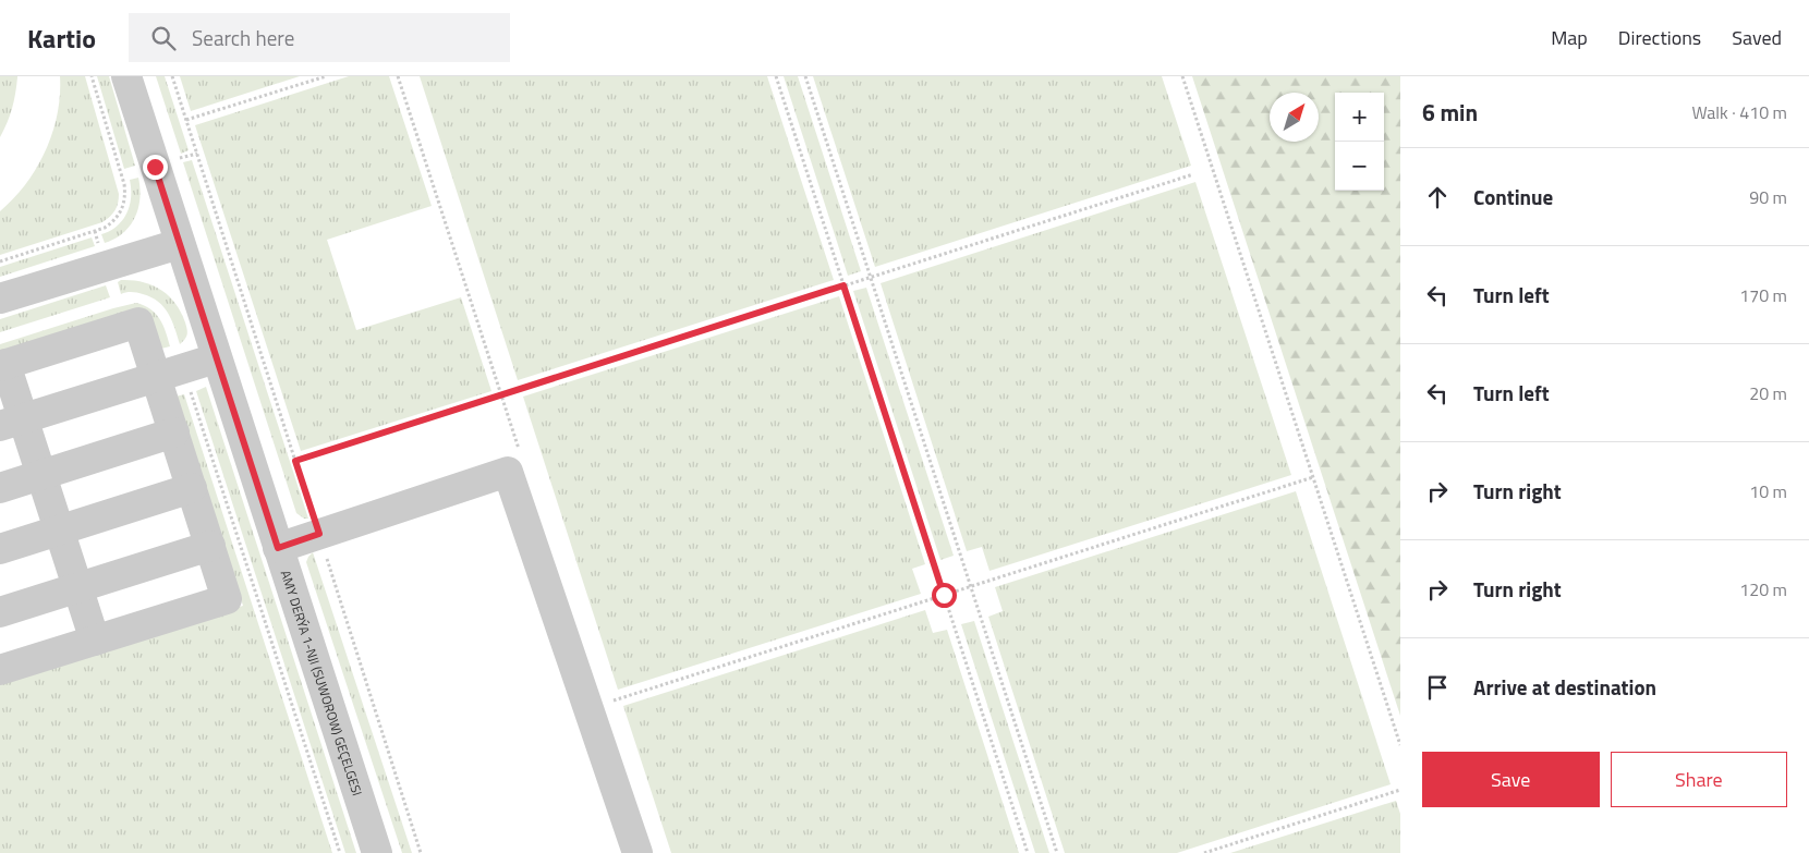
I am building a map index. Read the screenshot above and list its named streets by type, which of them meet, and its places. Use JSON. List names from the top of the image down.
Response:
{
  "streets": {
    "street": ["AMY DERÝA 1-NJI (SUWOROW) GEÇELGESI"]
  },
  "north": "top right",
  "page": {
    "header": "Kartio",
    "search": "Search here",
    "nav": ["Map", "Directions", "Saved"],
    "heading": ["6 min", "Walk · 410 m"],
    "map_buttons": ["+", "−"],
    "list": [
      ["Continue", "90 m"],
      ["Turn left", "170 m"],
      ["Turn left", "20 m"],
      ["Turn right", "10 m"],
      ["Turn right", "120 m"],
      "Arrive at destination"
    ],
    "buttons": ["Save", "Share"]
  }
}
